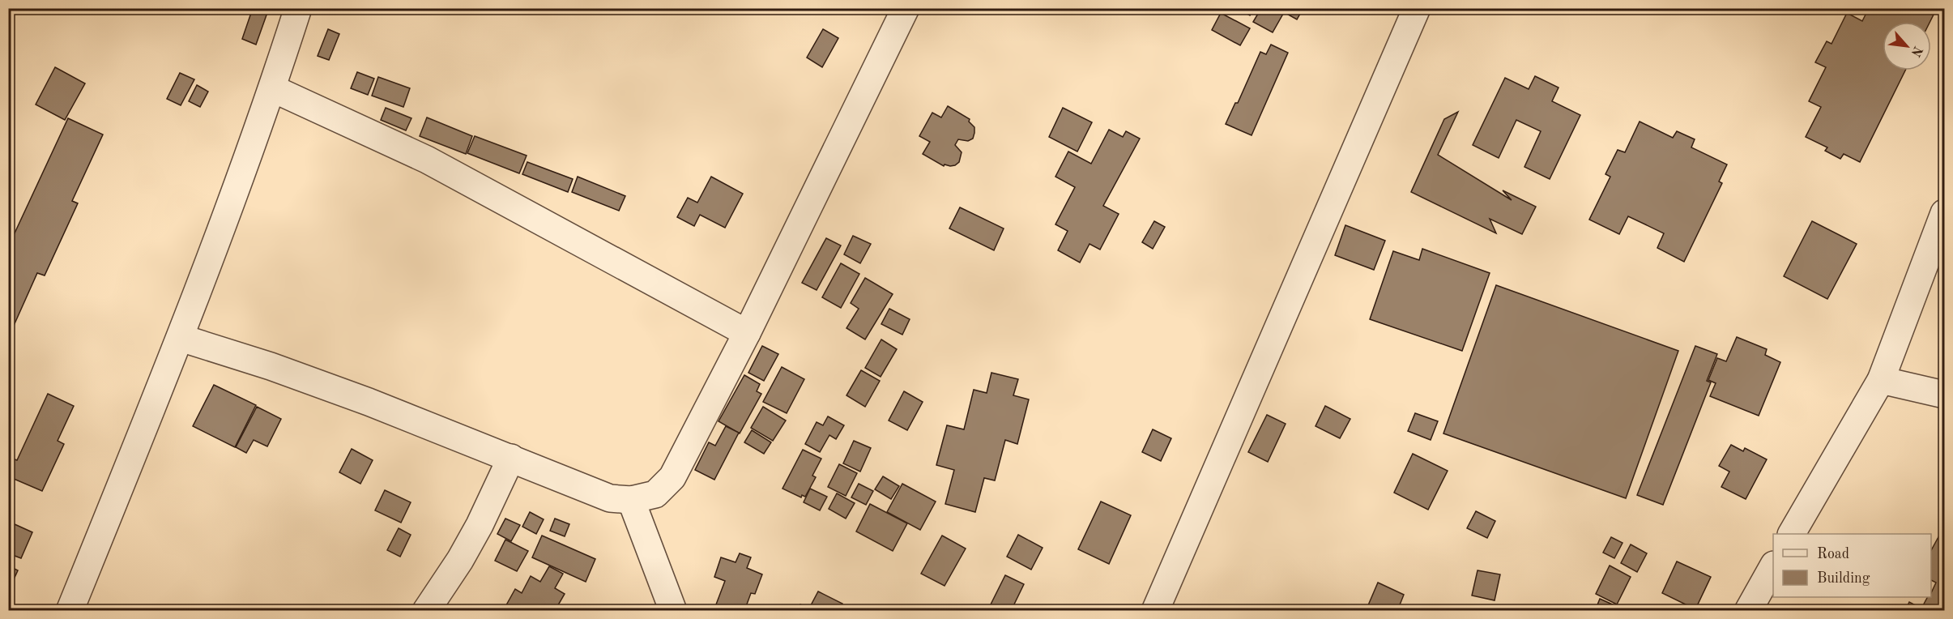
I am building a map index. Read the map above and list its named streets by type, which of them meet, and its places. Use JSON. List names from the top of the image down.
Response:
{
  "legend": ["Road", "Building"],
  "north": "bottom right"
}
